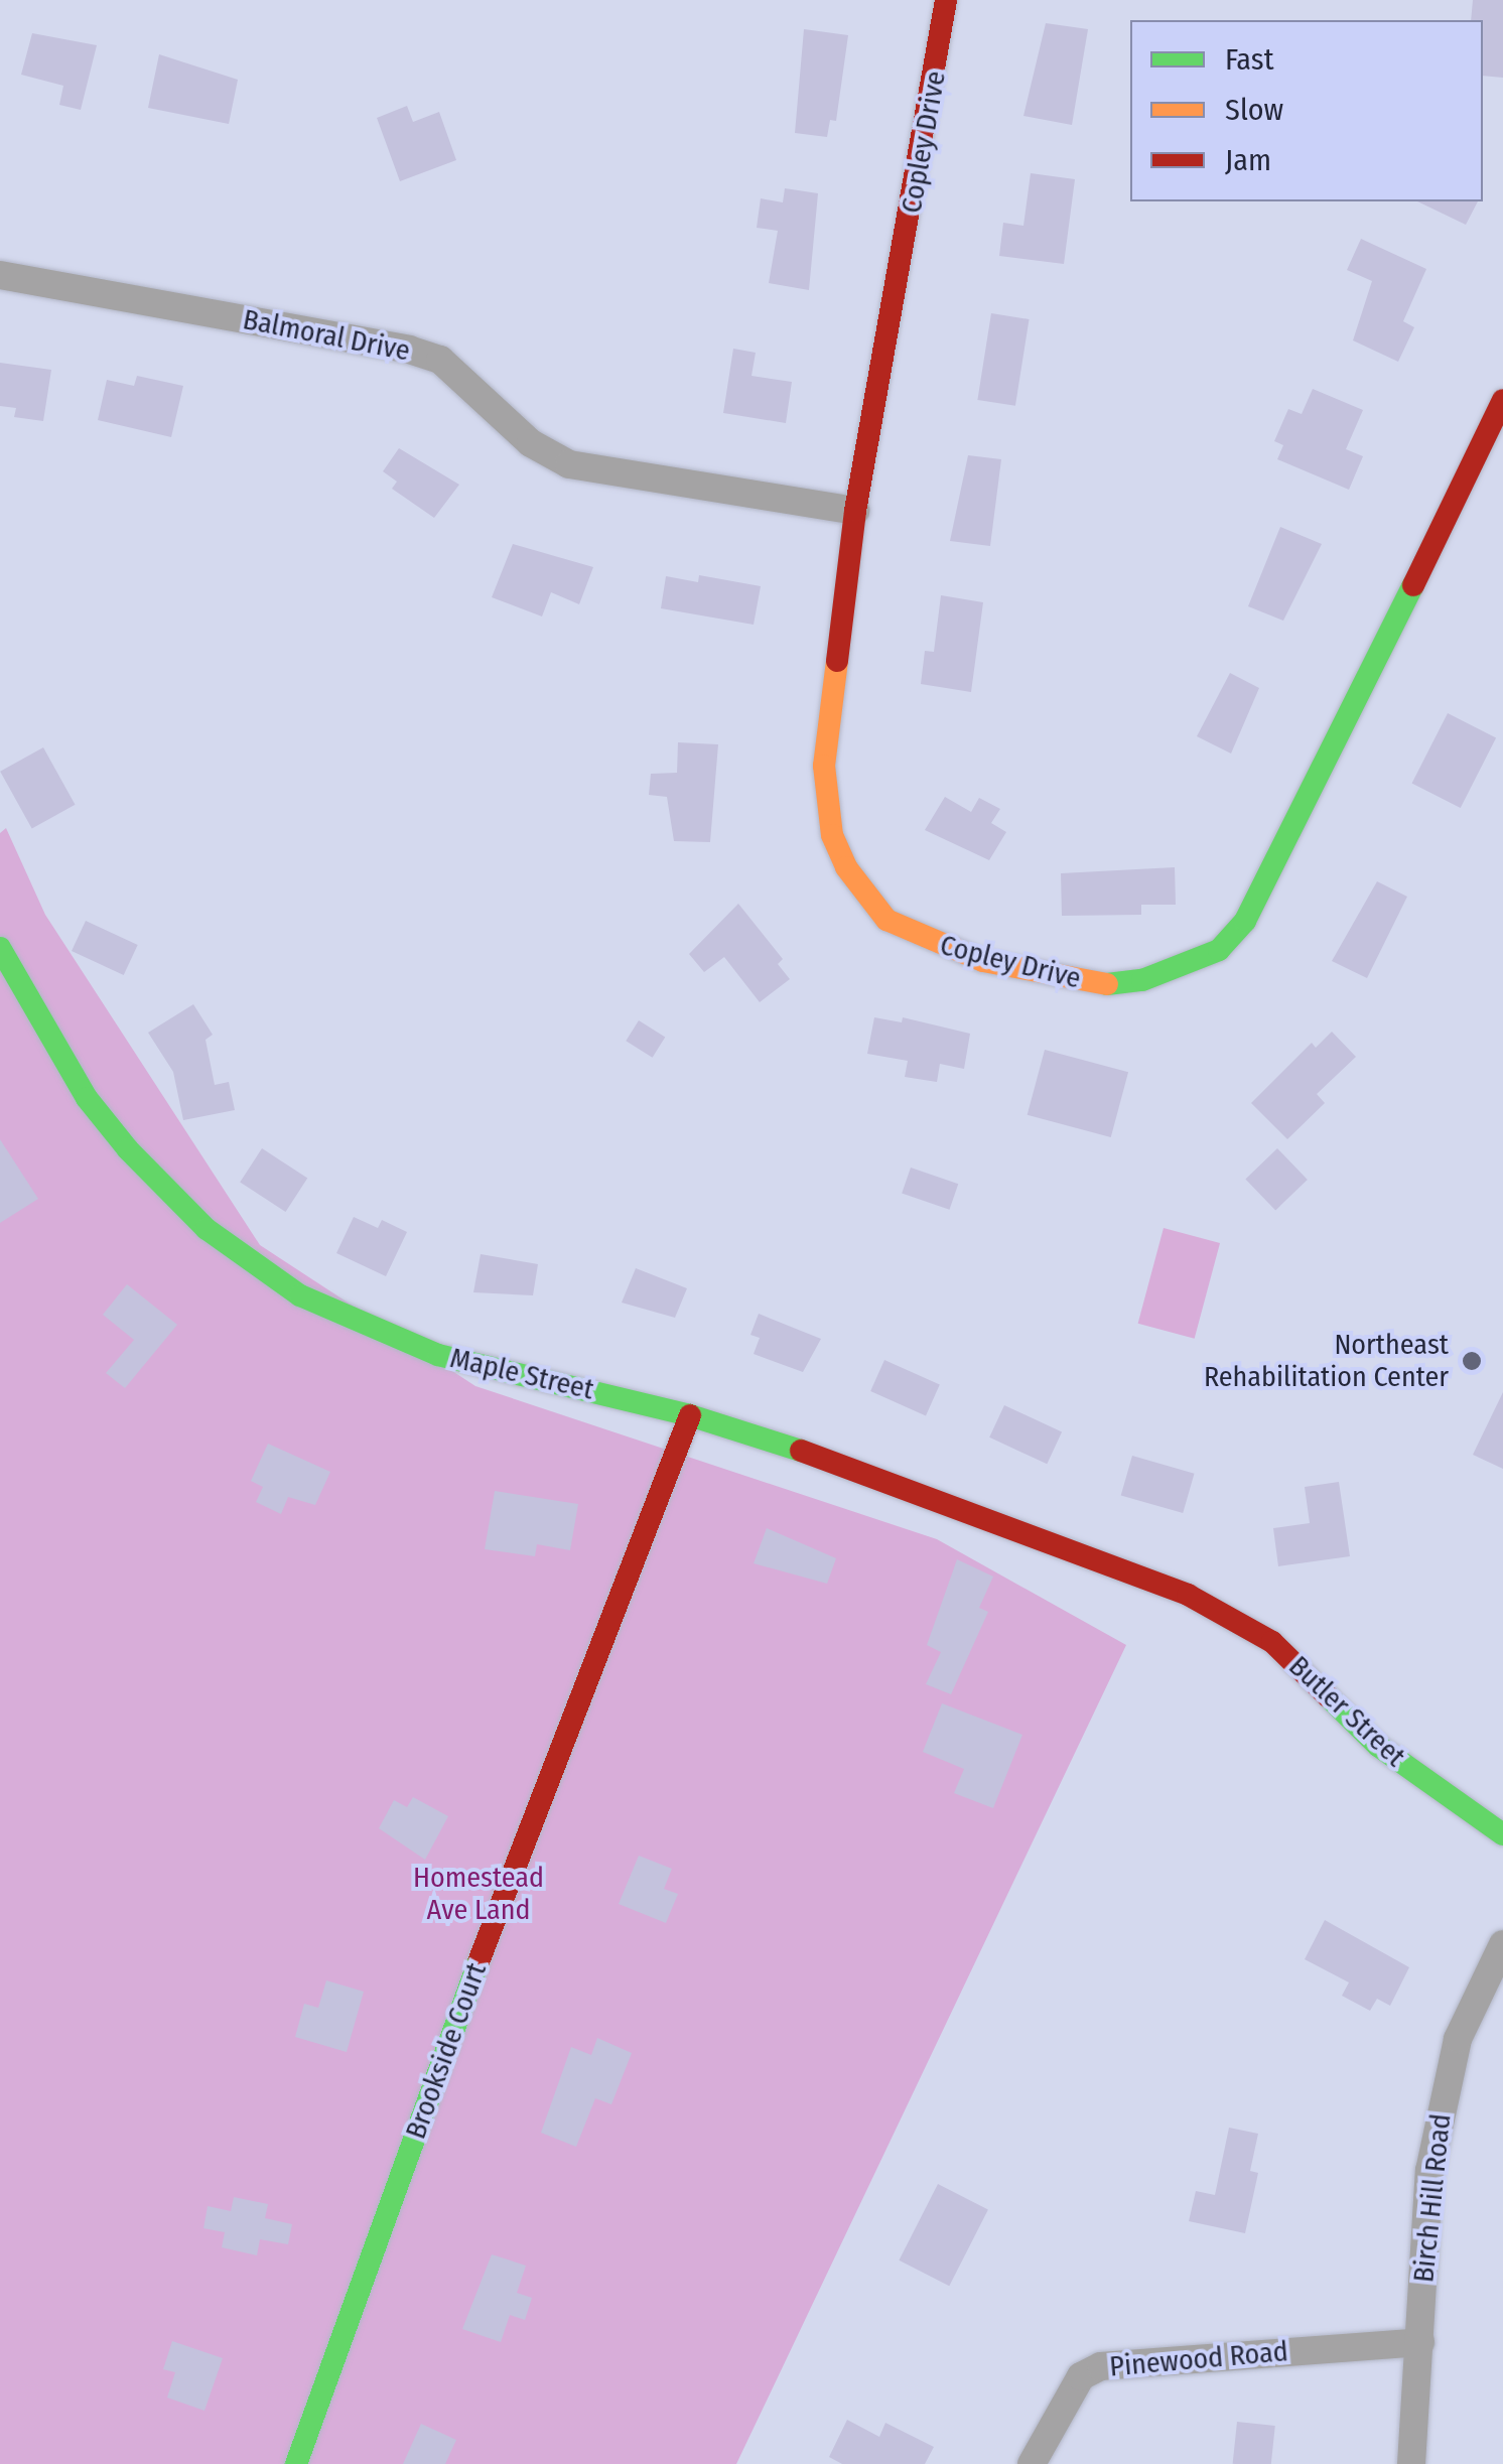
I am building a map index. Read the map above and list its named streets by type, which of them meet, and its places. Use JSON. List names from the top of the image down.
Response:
{
  "streets": {
    "street": [
      "Copley Drive",
      "Balmoral Drive",
      "Maple Street",
      "Butler Street",
      "Brookside Court",
      "Birch Hill Road",
      "Pinewood Road"
    ]
  },
  "crossings": [
    ["Copley Drive", "Balmoral Drive"],
    ["Maple Street", "Butler Street"],
    ["Maple Street", "Brookside Court"],
    ["Birch Hill Road", "Pinewood Road"]
  ],
  "parks": ["Homestead Ave Land"],
  "places": ["Northeast Rehabilitation Center"],
  "legend": ["Fast", "Slow", "Jam"]
}
